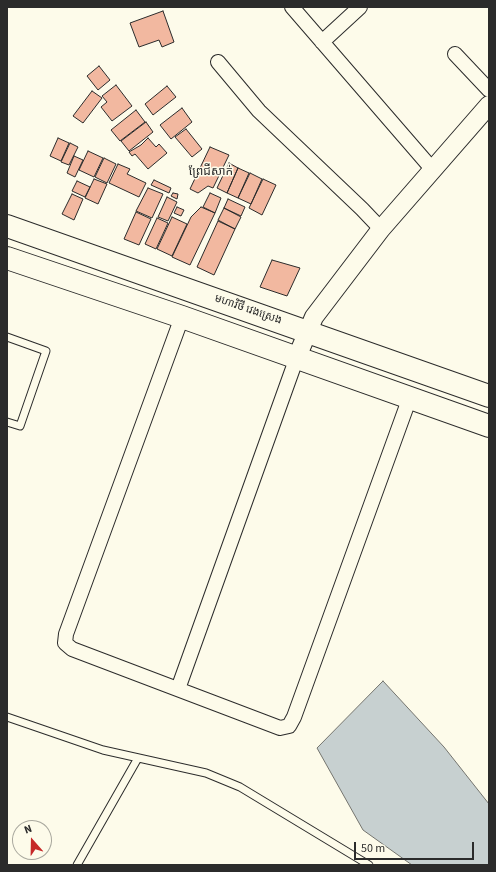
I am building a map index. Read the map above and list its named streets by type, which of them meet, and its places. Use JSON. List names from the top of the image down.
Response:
{
  "streets": {
    "main road": ["មហាវិថី វេងស្រេង"]
  },
  "districts": ["ព្រែជីសាក់"],
  "scale_bar": "50 m",
  "north": "top"
}
